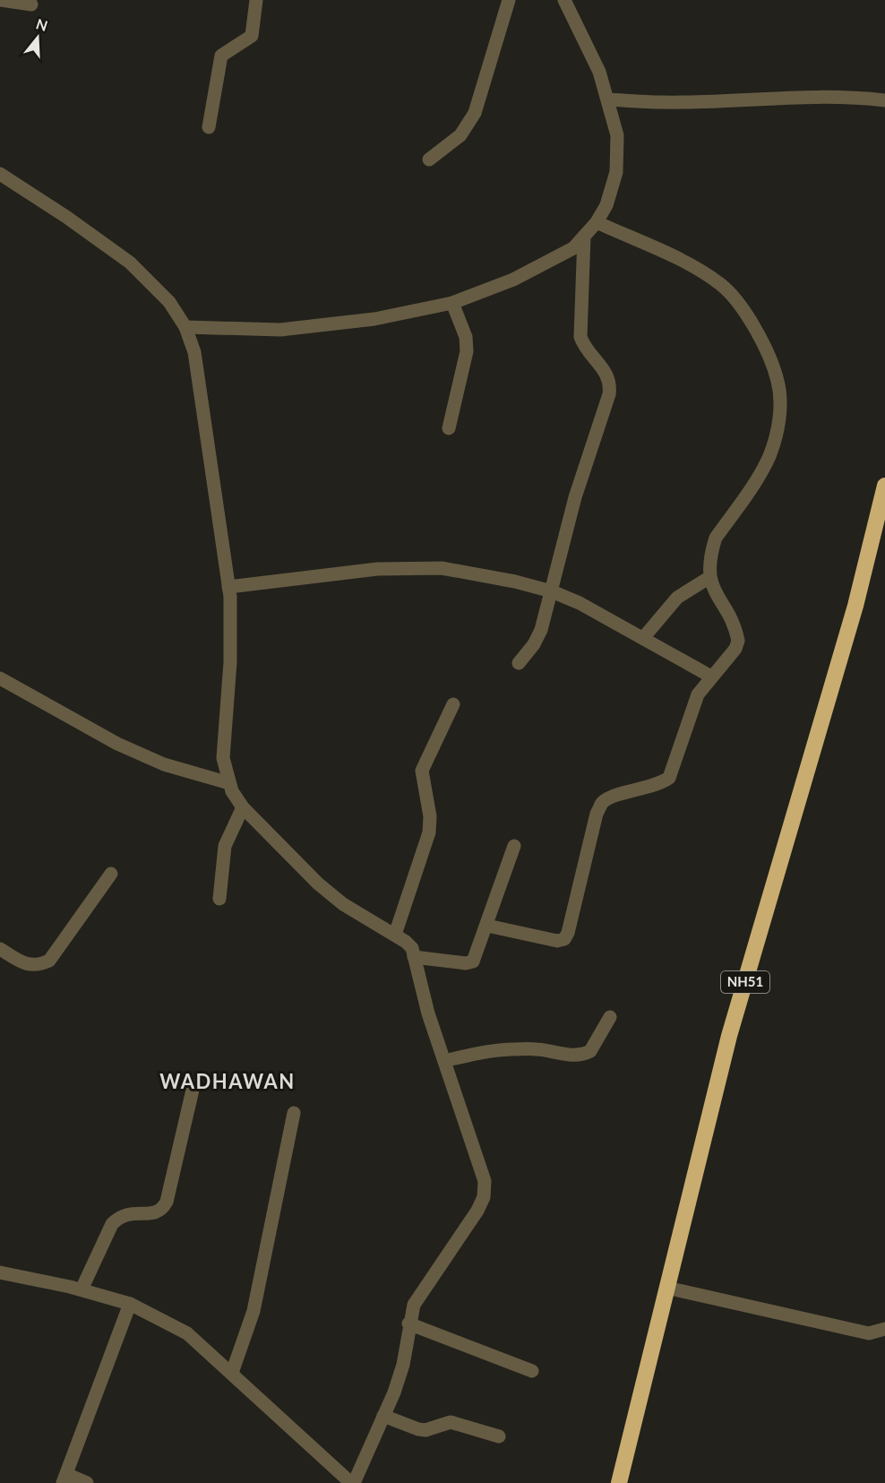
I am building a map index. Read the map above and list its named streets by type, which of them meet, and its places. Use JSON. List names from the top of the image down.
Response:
{
  "streets": {
    "highway": ["NH51"]
  },
  "districts": ["WADHAWAN"],
  "north": "top"
}
